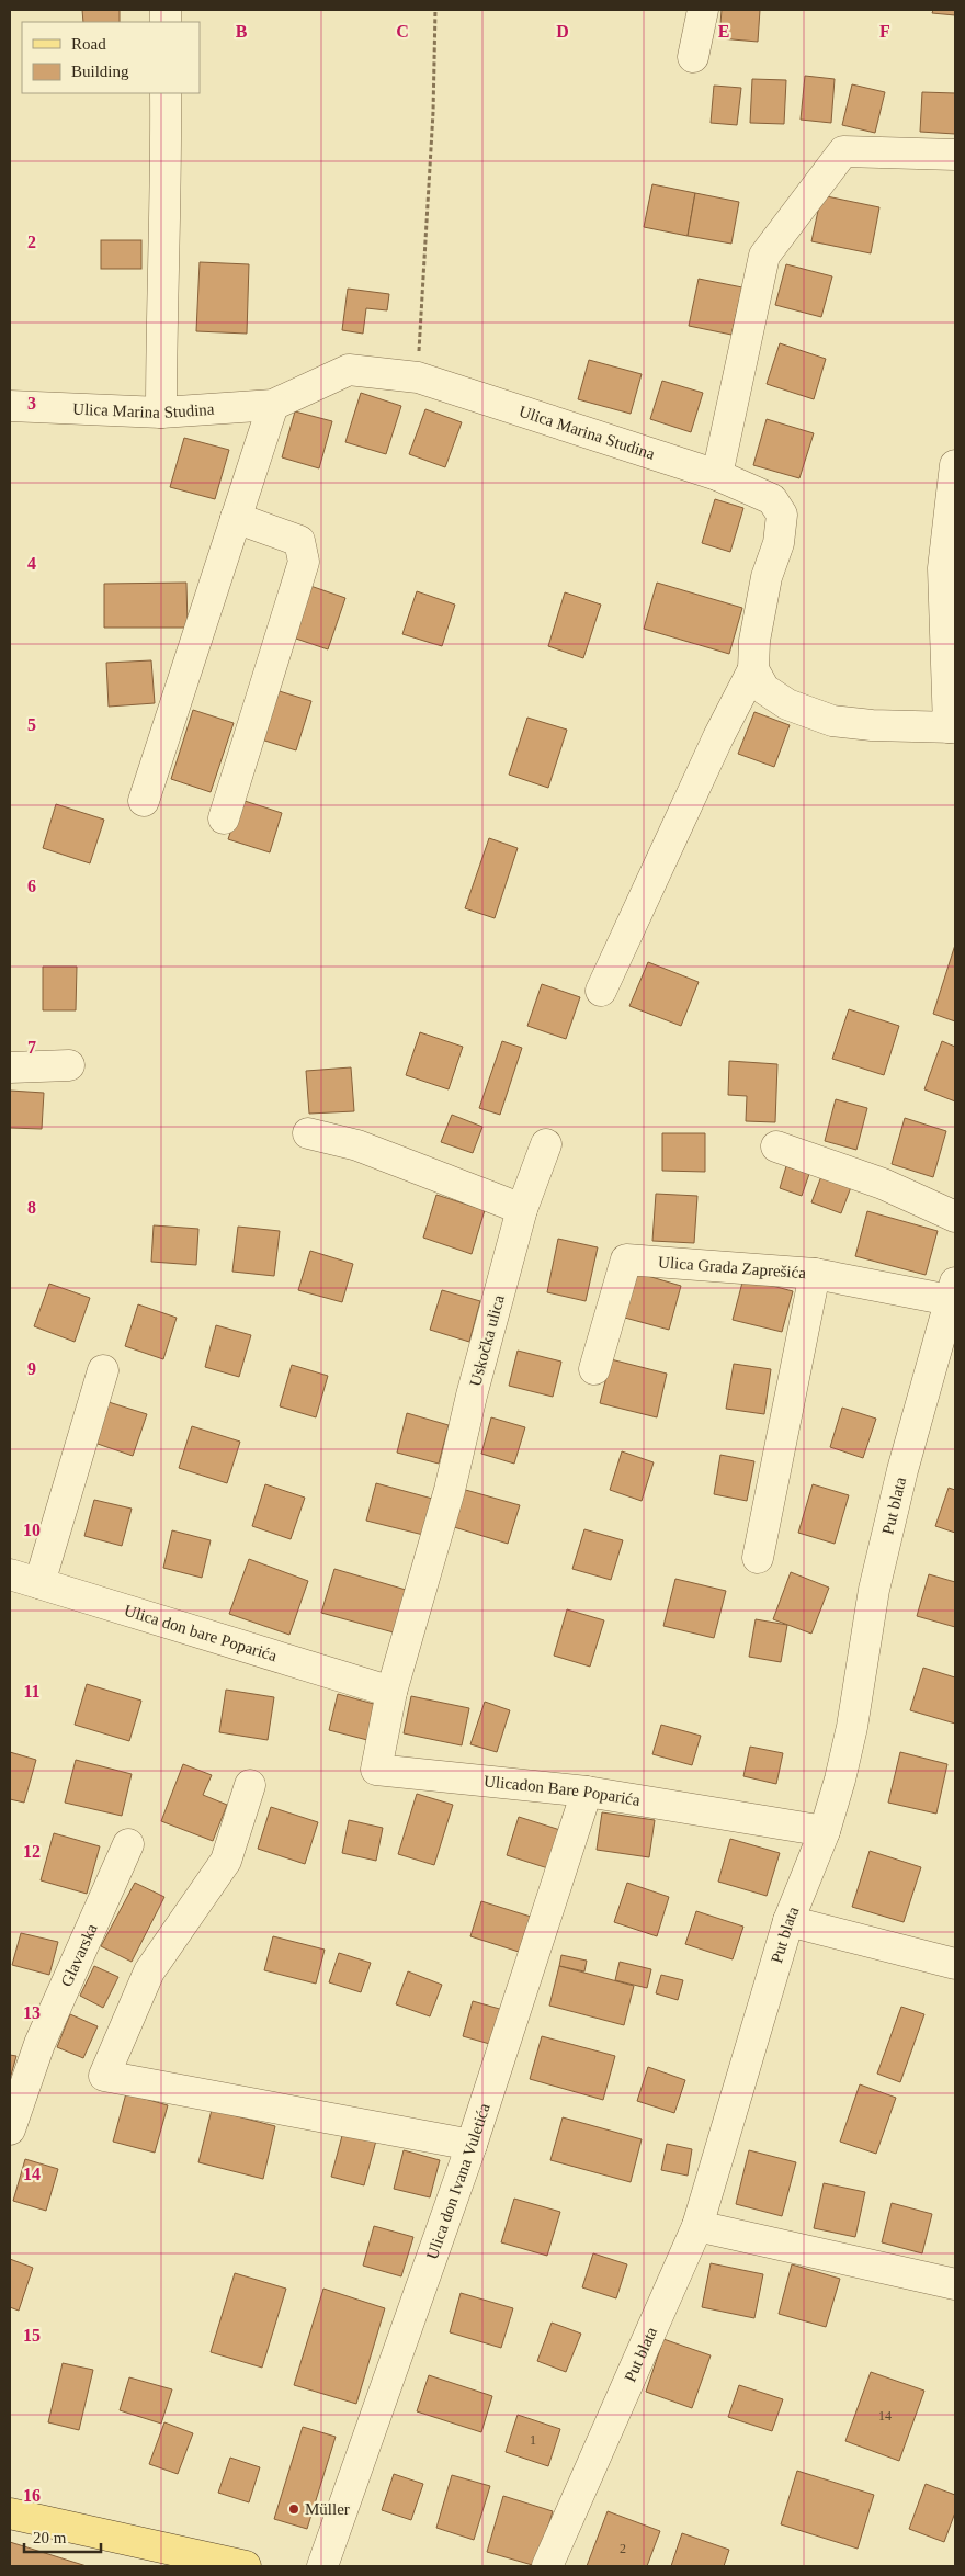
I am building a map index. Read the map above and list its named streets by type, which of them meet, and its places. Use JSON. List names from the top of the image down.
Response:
{
  "streets": {
    "street": [
      "Ulica Marina Studina",
      "Ulica Grada Zaprešića",
      "Uskočka ulica",
      "Put blata",
      "Ulica don bare Poparića",
      "Ulicadon Bare Poparića",
      "Glavarska",
      "Ulica don Ivana Vuletića"
    ]
  },
  "crossings": [
    ["Ulica Grada Zaprešića", "Put blata"],
    ["Uskočka ulica", "Ulica don bare Poparića"],
    ["Uskočka ulica", "Ulicadon Bare Poparića"],
    ["Put blata", "Ulicadon Bare Poparića"],
    ["Ulica don bare Poparića", "Ulicadon Bare Poparića"],
    ["Ulicadon Bare Poparića", "Ulica don Ivana Vuletića"]
  ],
  "places": ["Müller"],
  "house_numbers": ["14", "1", "2"],
  "legend": ["Road", "Building"],
  "scale_bar": "20 m",
  "grid": {
    "columns": [
      "B",
      "C",
      "D",
      "E",
      "F"
    ],
    "rows": [
      "2",
      "3",
      "4",
      "5",
      "6",
      "7",
      "8",
      "9",
      "10",
      "11",
      "12",
      "13",
      "14",
      "15",
      "16"
    ]
  }
}
